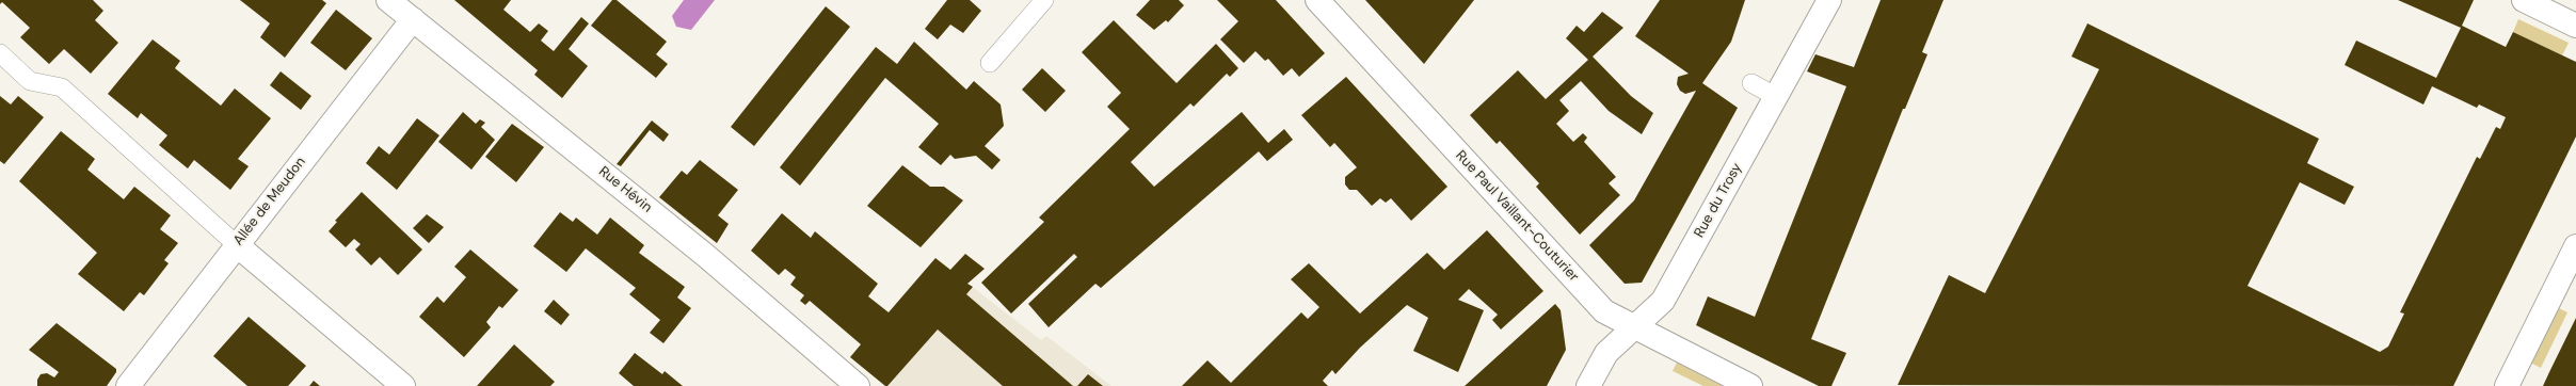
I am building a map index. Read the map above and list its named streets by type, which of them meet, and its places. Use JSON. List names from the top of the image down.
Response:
{
  "streets": {
    "street": [
      "Rue Hévin",
      "Rue du Trosy",
      "Allée de Meudon",
      "Rue Paul Vaillant-Couturier"
    ]
  },
  "crossings": [
    ["Rue Hévin", "Allée de Meudon"],
    ["Rue du Trosy", "Rue Paul Vaillant-Couturier"]
  ]
}
